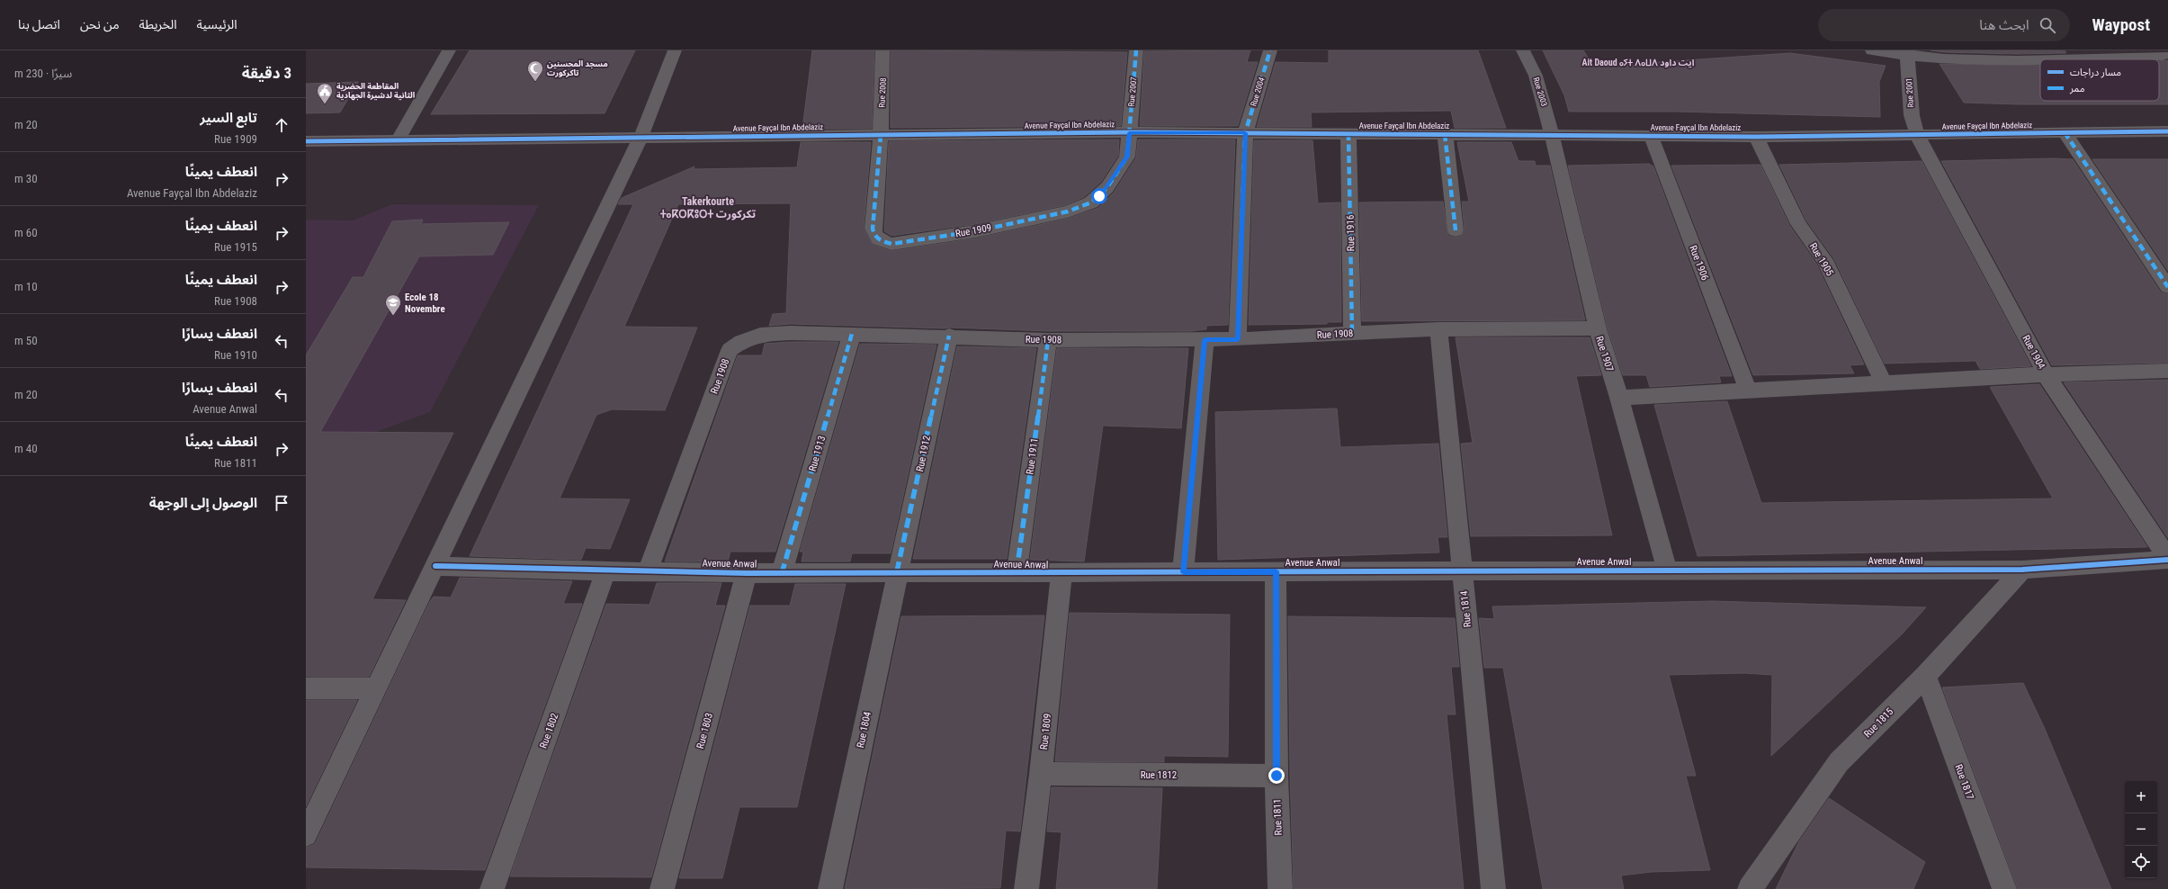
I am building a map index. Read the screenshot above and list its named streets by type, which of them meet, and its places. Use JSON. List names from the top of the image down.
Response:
{
  "streets": {
    "street": [
      "Rue 2007",
      "Rue 2004",
      "Rue 2003",
      "Rue 2008",
      "Rue 2001",
      "Avenue Fayçal Ibn Abdelaziz",
      "Rue 1909",
      "Rue 1916",
      "Rue 1905",
      "Rue 1906",
      "Rue 1908",
      "Rue 1904",
      "Rue 1907",
      "Rue 1913",
      "Rue 1912",
      "Rue 1911",
      "Avenue Anwal",
      "Rue 1814",
      "Rue 1815",
      "Rue 1804",
      "Rue 1802",
      "Rue 1803",
      "Rue 1809",
      "Rue 1812",
      "Rue 1817",
      "Rue 1811"
    ]
  },
  "crossings": [
    ["Rue 2007", "Avenue Fayçal Ibn Abdelaziz"],
    ["Rue 2007", "Rue 1909"],
    ["Rue 2004", "Avenue Fayçal Ibn Abdelaziz"],
    ["Rue 2004", "Rue 1908"],
    ["Rue 2003", "Avenue Fayçal Ibn Abdelaziz"],
    ["Rue 2003", "Rue 1907"],
    ["Rue 2008", "Avenue Fayçal Ibn Abdelaziz"],
    ["Rue 2008", "Rue 1909"],
    ["Rue 2001", "Avenue Fayçal Ibn Abdelaziz"],
    ["Rue 2001", "Rue 1904"],
    ["Avenue Fayçal Ibn Abdelaziz", "Rue 1909"],
    ["Avenue Fayçal Ibn Abdelaziz", "Rue 1916"],
    ["Avenue Fayçal Ibn Abdelaziz", "Rue 1905"],
    ["Avenue Fayçal Ibn Abdelaziz", "Rue 1906"],
    ["Avenue Fayçal Ibn Abdelaziz", "Rue 1904"],
    ["Avenue Fayçal Ibn Abdelaziz", "Rue 1907"],
    ["Rue 1916", "Rue 1908"],
    ["Rue 1908", "Rue 1907"],
    ["Rue 1908", "Rue 1913"],
    ["Rue 1908", "Rue 1912"],
    ["Rue 1908", "Rue 1911"],
    ["Rue 1908", "Avenue Anwal"],
    ["Rue 1908", "Rue 1814"],
    ["Rue 1904", "Avenue Anwal"],
    ["Rue 1907", "Avenue Anwal"],
    ["Rue 1913", "Avenue Anwal"],
    ["Rue 1912", "Avenue Anwal"],
    ["Rue 1912", "Rue 1804"],
    ["Rue 1911", "Avenue Anwal"],
    ["Avenue Anwal", "Rue 1814"],
    ["Avenue Anwal", "Rue 1815"],
    ["Avenue Anwal", "Rue 1804"],
    ["Avenue Anwal", "Rue 1802"],
    ["Avenue Anwal", "Rue 1803"],
    ["Avenue Anwal", "Rue 1809"],
    ["Avenue Anwal", "Rue 1811"],
    ["Rue 1815", "Rue 1817"],
    ["Rue 1809", "Rue 1812"],
    ["Rue 1812", "Rue 1811"]
  ],
  "districts": ["Ait Daoud ⴰⵢⵜ ⴷⴰⵡⴷ ايت داود", "Takerkourte ⵜⴰⴽⵔⴽⵓⵔⵜ تكركورت"],
  "places": {
    "mosque": ["مسجد المحسنين تاكركورت"],
    "public building": ["المقاطعة الحضرية الثانية لدشيرة الجهادية"],
    "school or university": ["Ecole 18 Novembre"]
  },
  "legend": ["مسار دراجات", "ممر"],
  "page": {
    "header": "Waypost",
    "search": "ابحث هنا",
    "nav": [
      "الرئيسية",
      "الخريطة",
      "من نحن",
      "اتصل بنا"
    ],
    "heading": ["3 دقيقة", "سيرًا · 230 m"],
    "list": [
      ["تابع السير", "Rue 1909", "20 m"],
      ["انعطف يمينًا", "Avenue Fayçal Ibn Abdelaziz", "30 m"],
      ["انعطف يمينًا", "Rue 1915", "60 m"],
      ["انعطف يمينًا", "Rue 1908", "10 m"],
      ["انعطف يسارًا", "Rue 1910", "50 m"],
      ["انعطف يسارًا", "Avenue Anwal", "20 m"],
      ["انعطف يمينًا", "Rue 1811", "40 m"],
      "الوصول إلى الوجهة"
    ],
    "map_buttons": ["+", "−"]
  }
}
